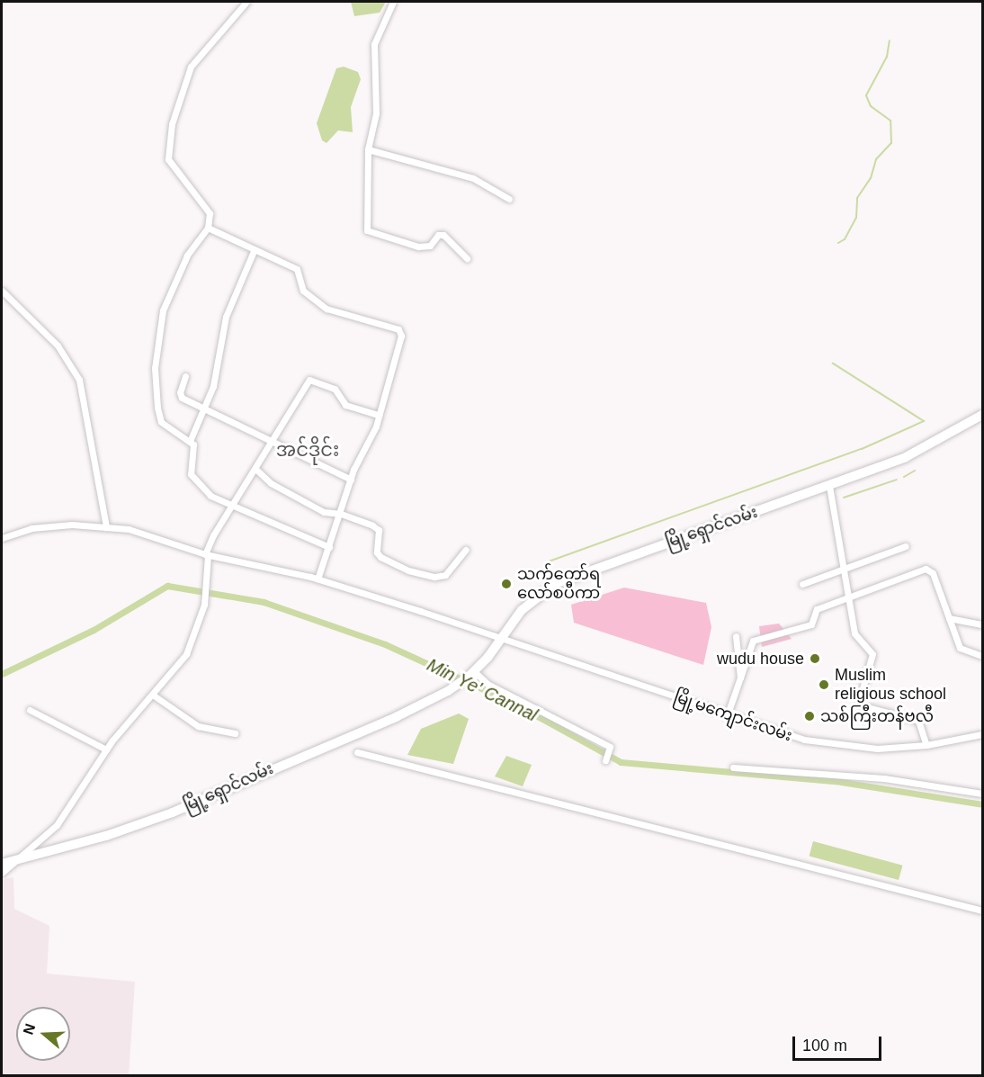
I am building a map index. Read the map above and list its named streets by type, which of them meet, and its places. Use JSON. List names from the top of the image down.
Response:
{
  "streets": {
    "main road": ["မြို့ရှောင်လမ်း"],
    "street": ["မြို့မကျောင်းလမ်း"]
  },
  "crossings": [
    ["မြို့ရှောင်လမ်း", "မြို့မကျောင်းလမ်း"]
  ],
  "districts": ["အင်ဒိုင်း"],
  "water": ["Min Ye' Cannal"],
  "places": [
    "သက်တော်ရ လော်စပီကာ",
    "wudu house",
    "Muslim religious school",
    "သစ်ကြီးတန်ဗလီ"
  ],
  "scale_bar": "100 m",
  "north": "left"
}
